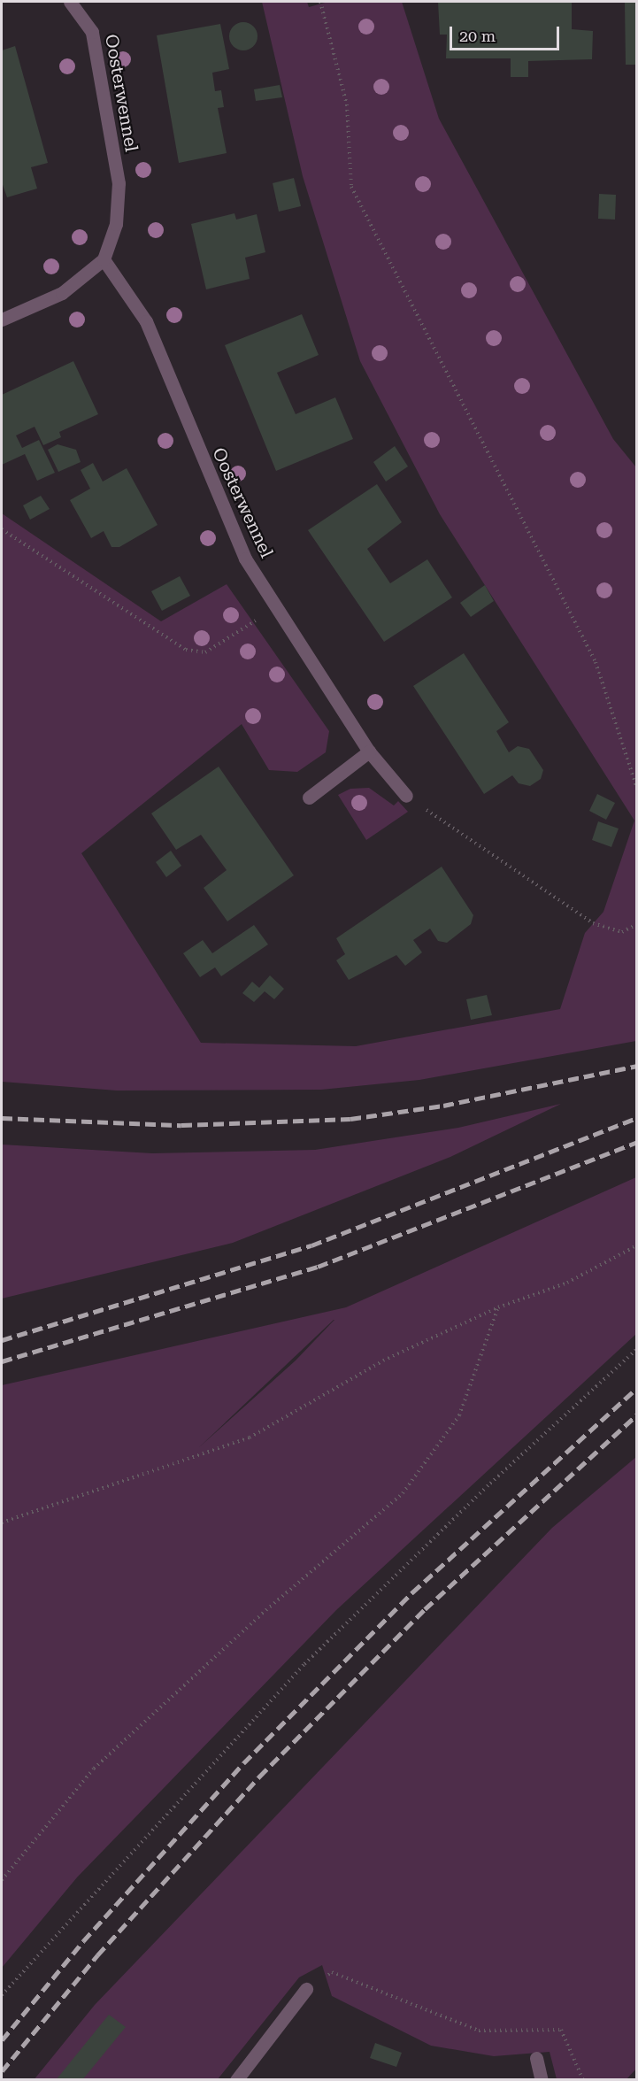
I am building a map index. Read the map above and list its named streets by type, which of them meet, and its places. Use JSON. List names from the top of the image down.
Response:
{
  "streets": {
    "street": ["Oosterwennel"]
  },
  "scale_bar": "20 m"
}
